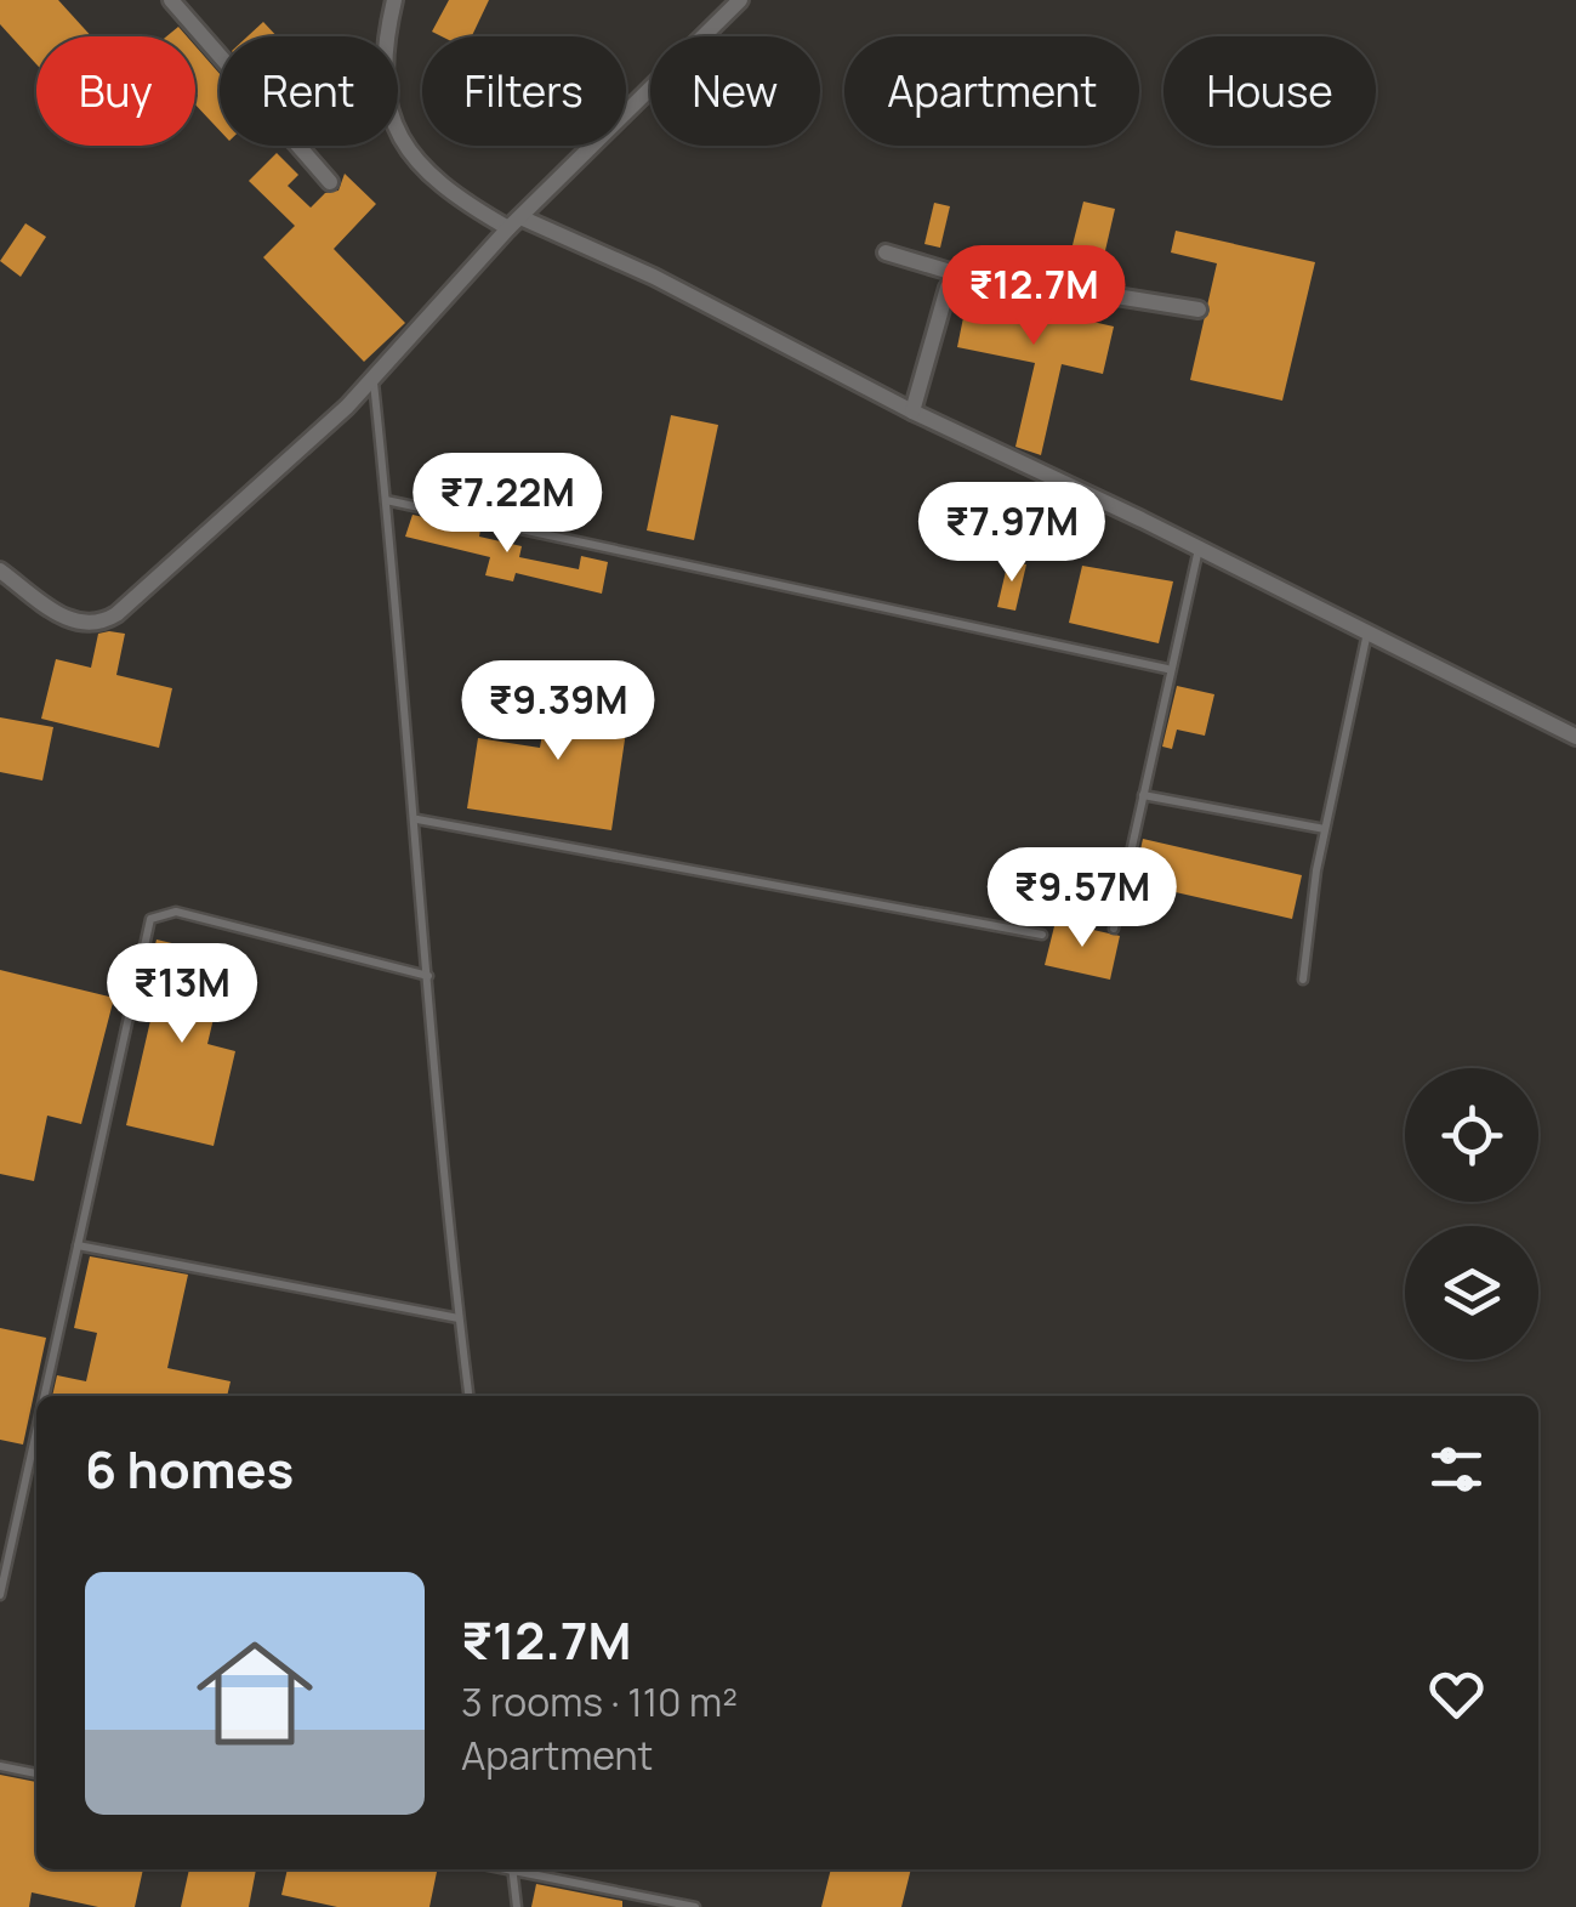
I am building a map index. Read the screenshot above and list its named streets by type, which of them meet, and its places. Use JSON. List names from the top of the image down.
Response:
{
  "page": {
    "chip": [
      "Buy",
      "Rent",
      "Filters",
      "New",
      "Apartment",
      "House"
    ],
    "price": [
      "₹12.7M",
      "₹7.22M",
      "₹7.97M",
      "₹9.39M",
      "₹9.57M",
      "₹13M"
    ],
    "heading": "6 homes",
    "list": [
      {
        "name": "₹12.7M",
        "note": "3 rooms · 110 m² · Apartment"
      }
    ]
  }
}
